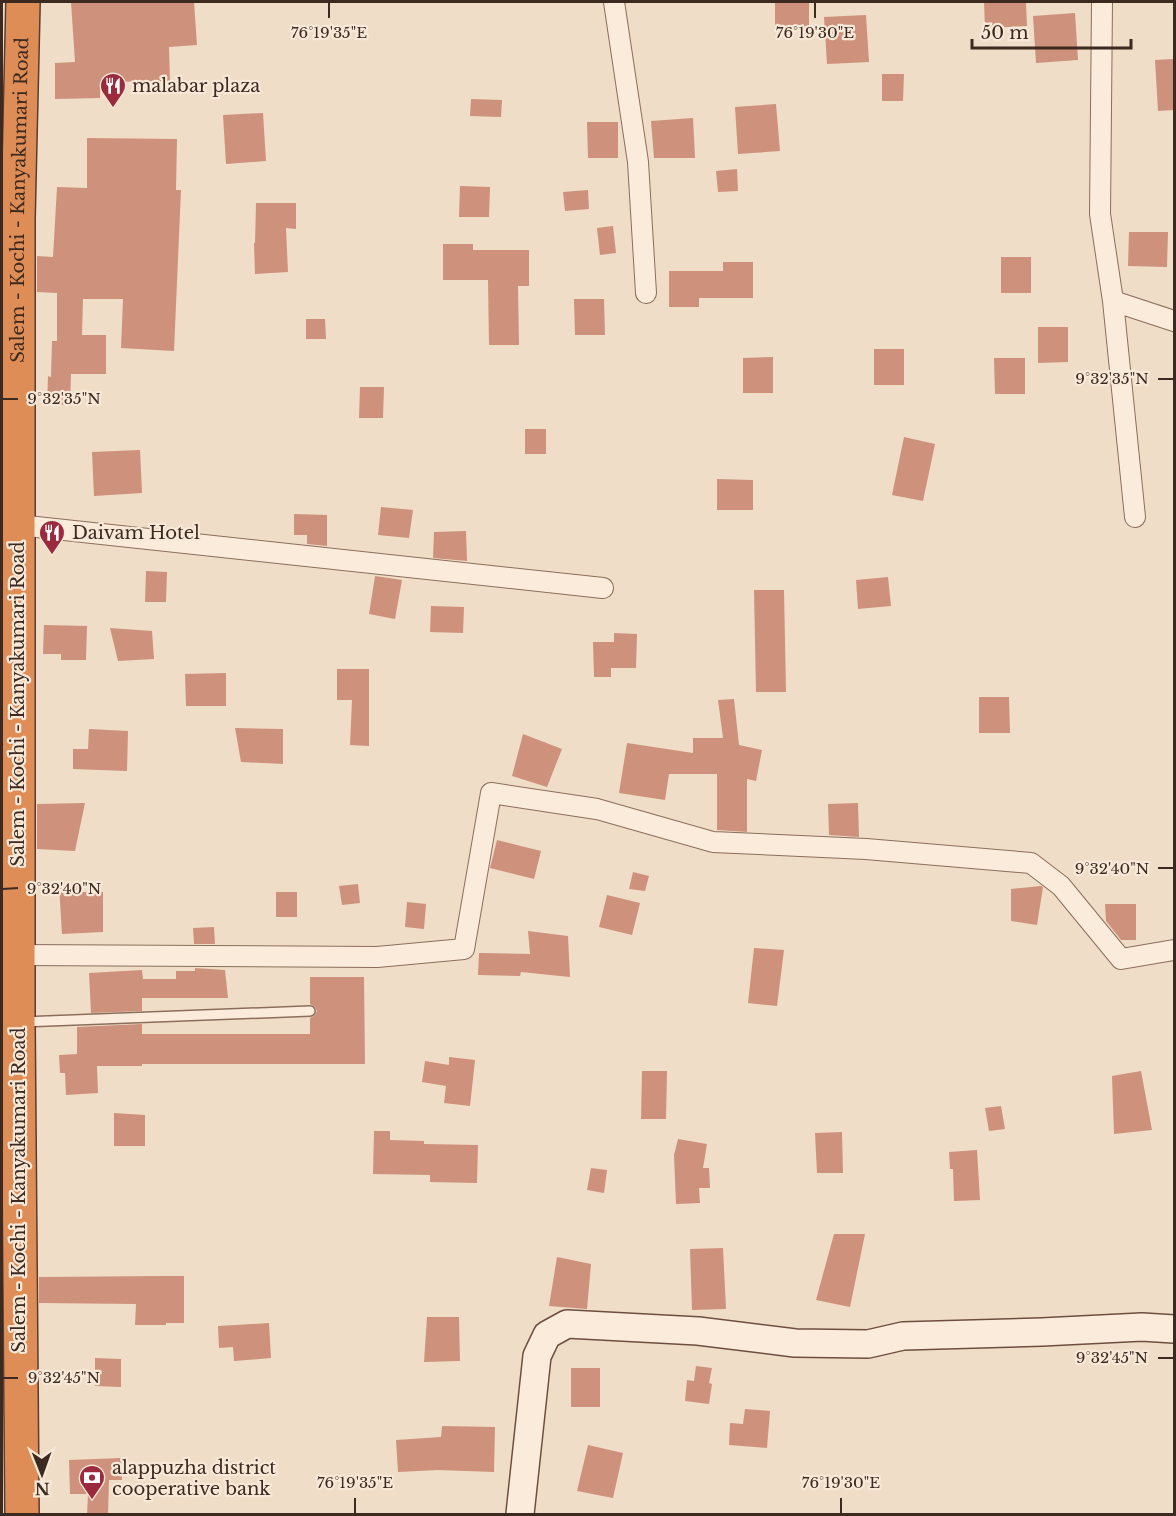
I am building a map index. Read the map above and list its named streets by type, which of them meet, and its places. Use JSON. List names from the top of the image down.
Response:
{
  "streets": {
    "highway": ["Salem - Kochi - Kanyakumari Road"]
  },
  "places": {
    "restaurant": ["malabar plaza", "Daivam Hotel"],
    "bank": ["alappuzha district cooperative bank"]
  },
  "scale_bar": "50 m",
  "north": "bottom",
  "coordinates": [
    "76°19'35\"E",
    "76°19'30\"E",
    "9°32'35\"N",
    "9°32'40\"N",
    "9°32'45\"N"
  ]
}
